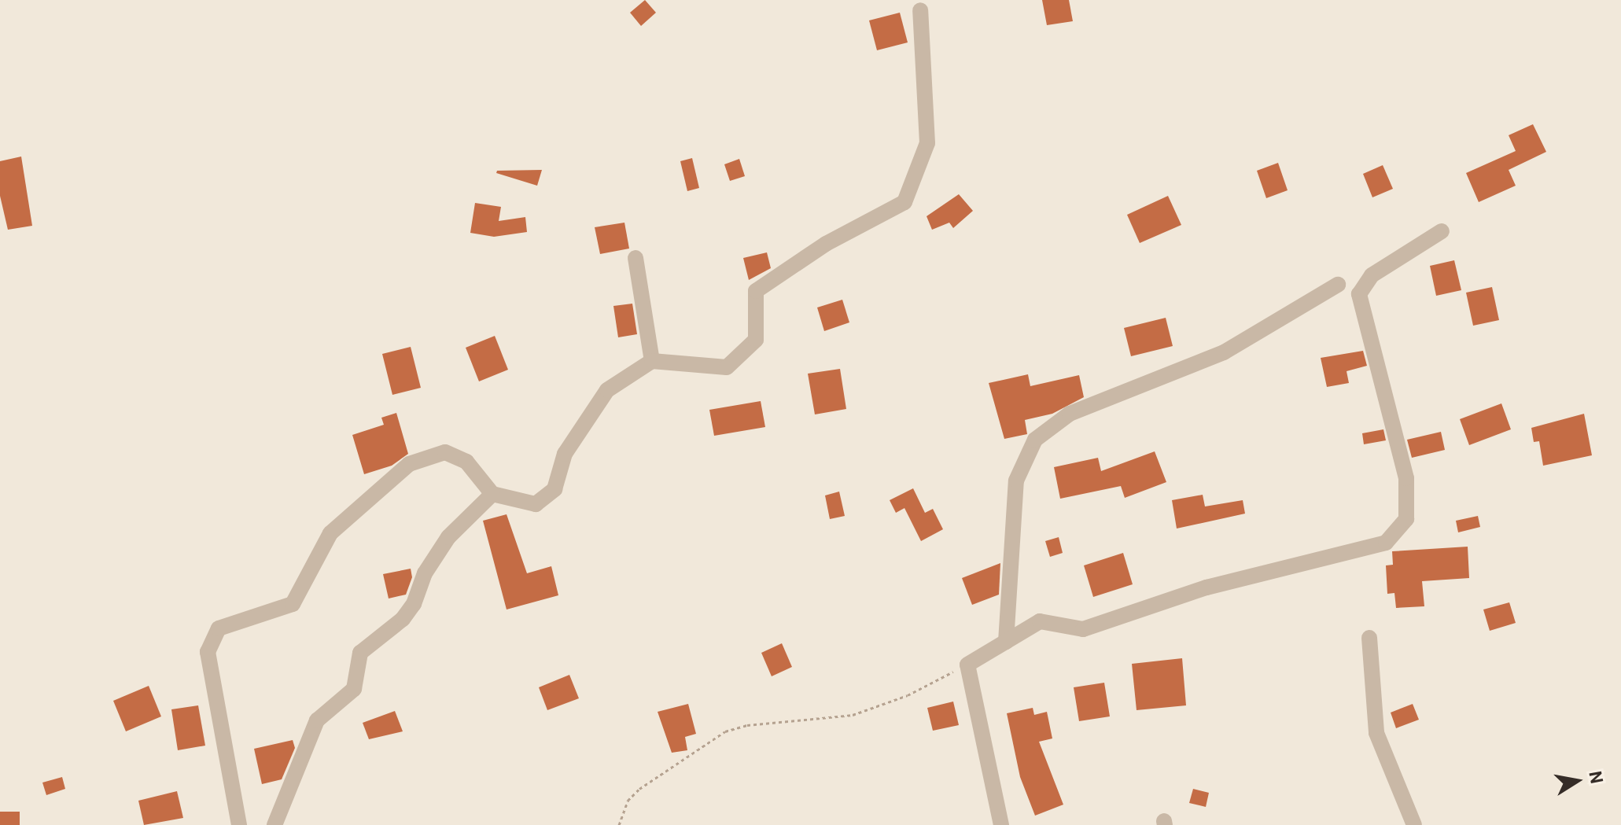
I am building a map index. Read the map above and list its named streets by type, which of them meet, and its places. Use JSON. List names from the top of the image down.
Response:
{
  "north": "right"
}
